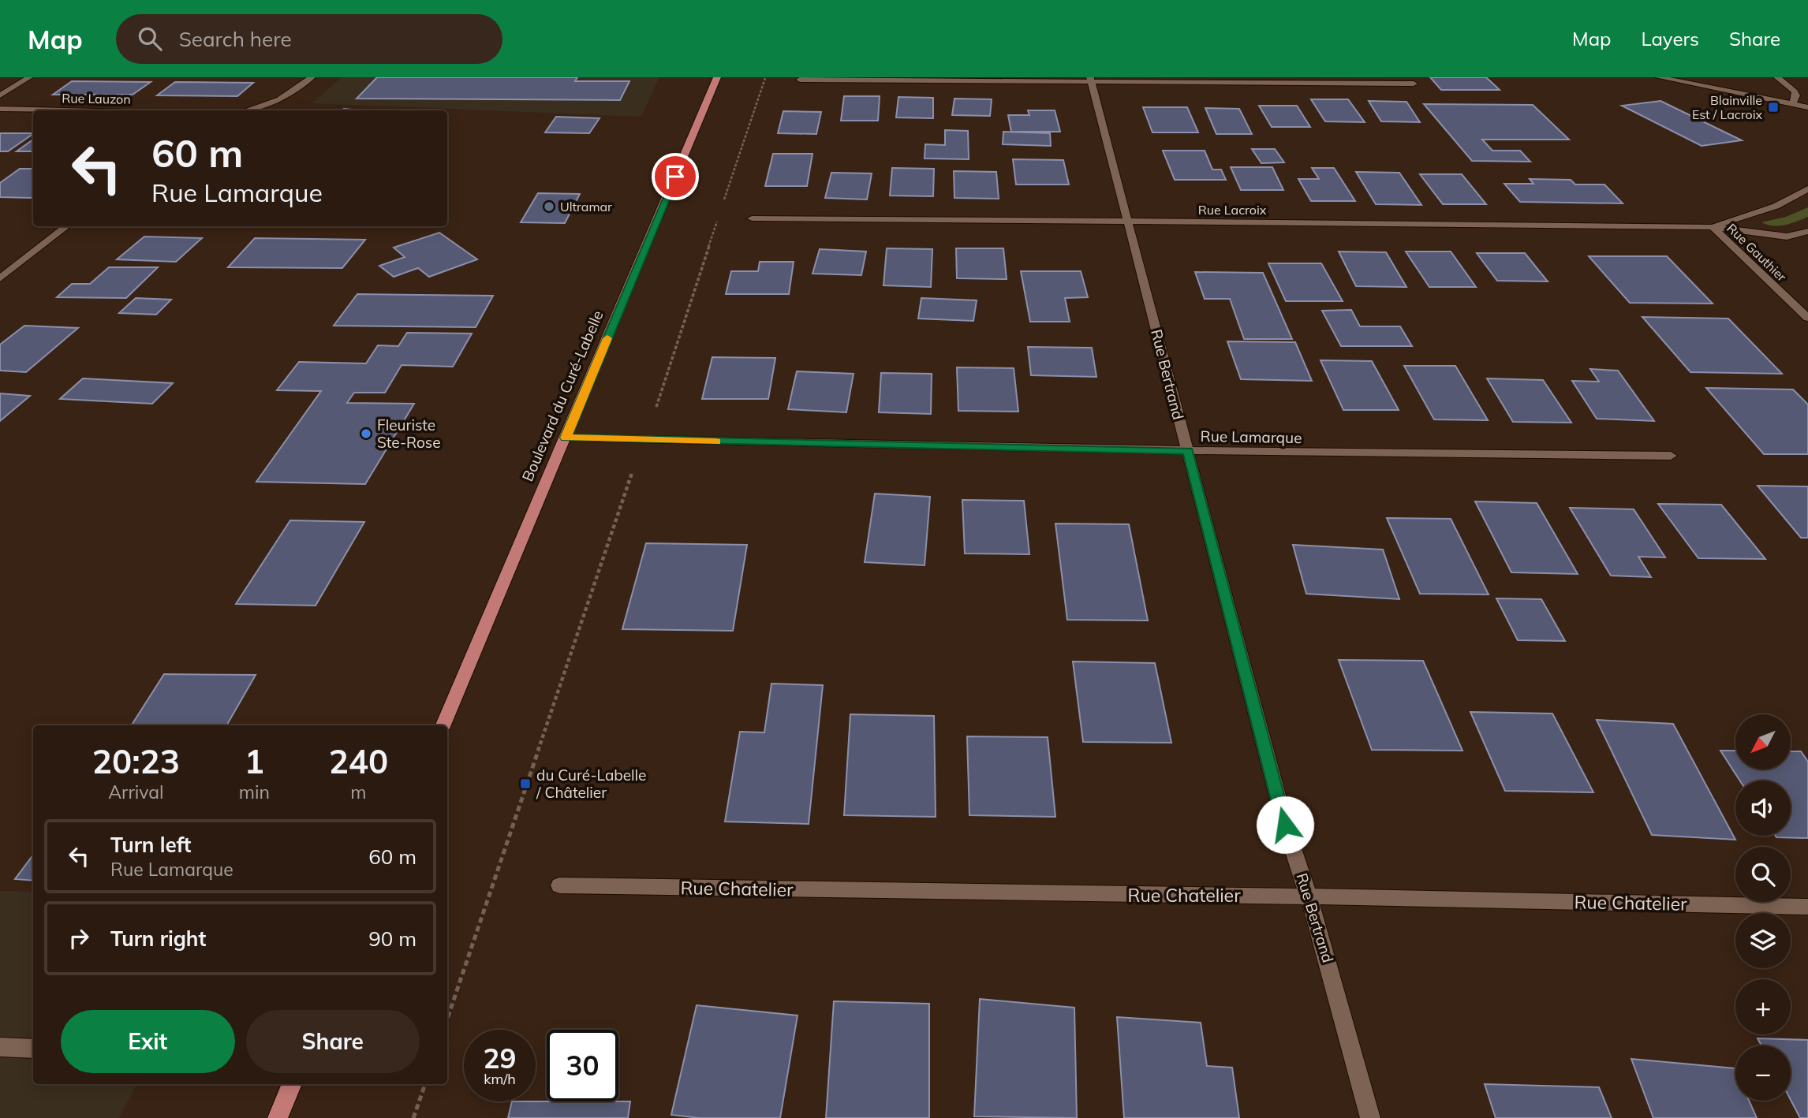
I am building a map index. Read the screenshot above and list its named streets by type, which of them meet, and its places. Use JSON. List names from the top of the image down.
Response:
{
  "streets": {
    "main road": ["Boulevard du Curé-Labelle"],
    "street": [
      "Rue Lauzon",
      "Rue Lacroix",
      "Rue Gauthier",
      "Rue Bertrand",
      "Rue Lamarque",
      "Rue Chatelier"
    ]
  },
  "crossings": [
    ["Rue Lacroix", "Rue Gauthier"],
    ["Rue Lacroix", "Rue Bertrand"],
    ["Rue Bertrand", "Rue Lamarque"],
    ["Rue Bertrand", "Rue Chatelier"],
    ["Boulevard du Curé-Labelle", "Rue Lamarque"]
  ],
  "places": {
    "transit": ["Blainville Est / Lacroix", "du Curé-Labelle / Châtelier"],
    "other": ["Ultramar", "Fleuriste Ste-Rose"]
  },
  "north": "bottom left",
  "page": {
    "header": "Map",
    "search": "Search here",
    "nav": ["Map", "Layers", "Share"],
    "turn": ["60 m", "Rue Lamarque"],
    "map_buttons": ["+", "−"],
    "eta": [
      "20:23",
      "Arrival",
      "1",
      "min",
      "240",
      "m"
    ],
    "list": [
      {
        "name": "Turn left",
        "note": "Rue Lamarque",
        "value": "60 m"
      },
      {
        "name": "Turn right",
        "value": "90 m"
      }
    ],
    "buttons": ["Exit", "Share"],
    "speed": "29 km/h",
    "limit": "30"
  }
}
